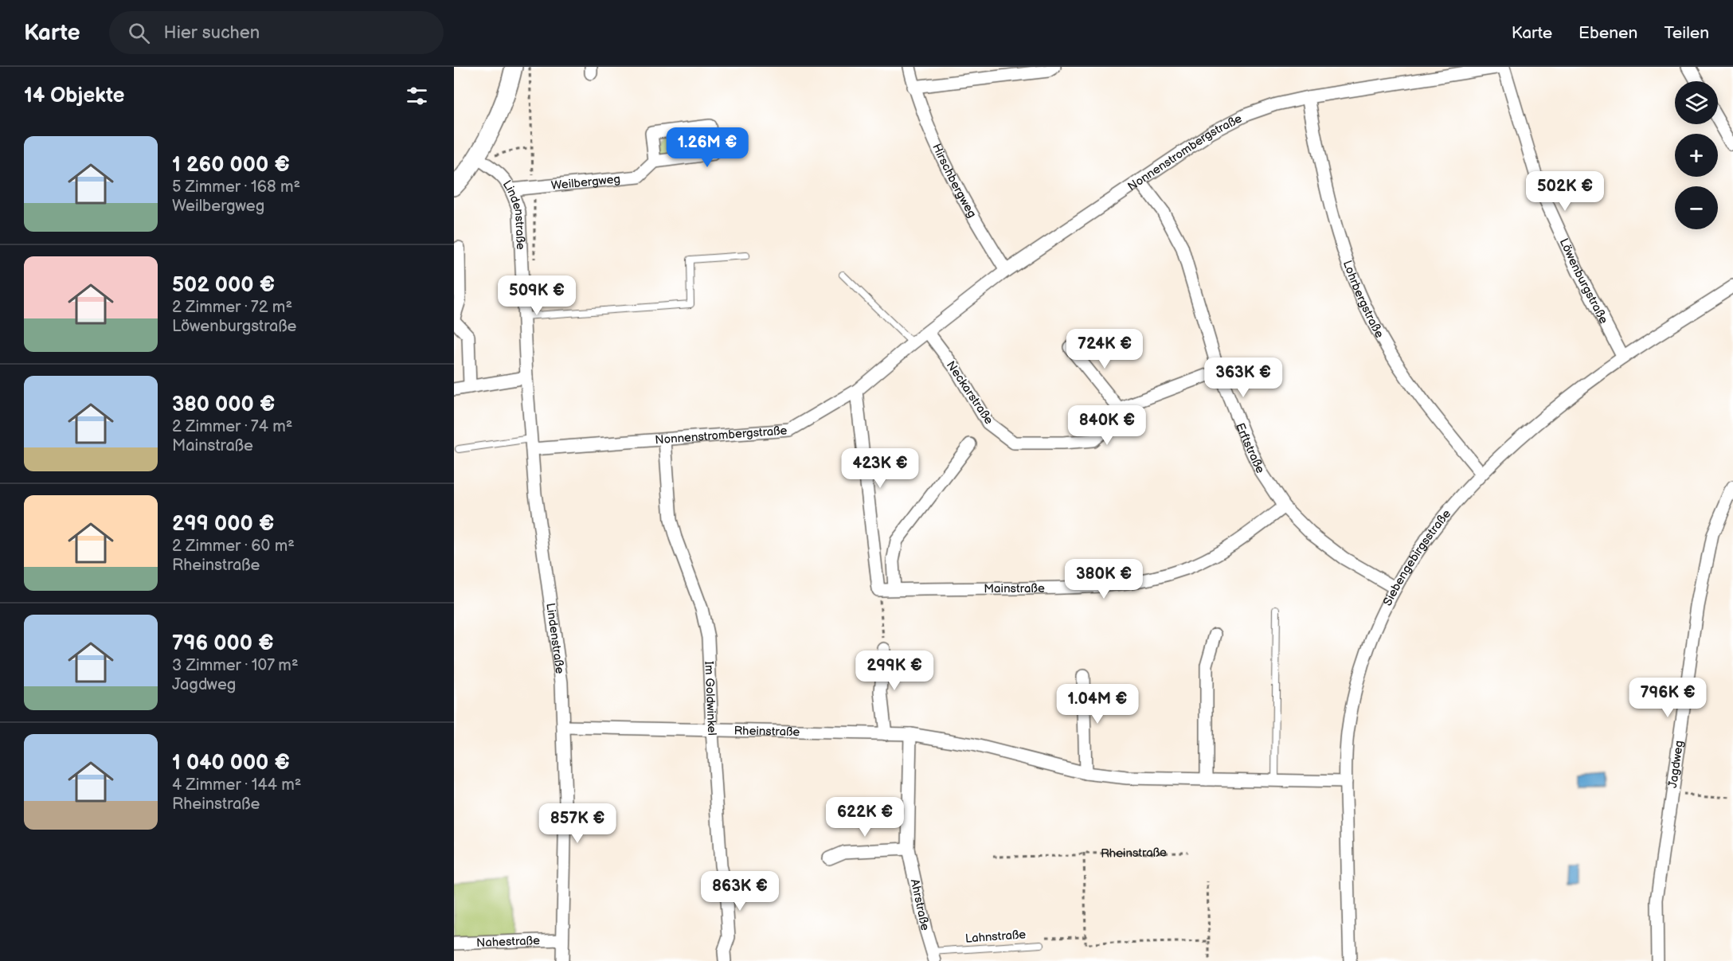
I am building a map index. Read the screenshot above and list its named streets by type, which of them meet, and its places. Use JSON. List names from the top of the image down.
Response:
{
  "streets": {
    "street": [
      "Nonnenstrombergstraße",
      "Hirschbergweg",
      "Weilbergweg",
      "Lindenstraße",
      "Löwenburgstraße",
      "Lohrbergstraße",
      "Neckarstraße",
      "Erftstraße",
      "Siebengebirgsstraße",
      "Mainstraße",
      "Im Goldwinkel",
      "Rheinstraße",
      "Jagdweg",
      "Ahrstraße",
      "Nahestraße"
    ],
    "lane": ["Lahnstraße"]
  },
  "crossings": [
    ["Nonnenstrombergstraße", "Hirschbergweg"],
    ["Nonnenstrombergstraße", "Lindenstraße"],
    ["Nonnenstrombergstraße", "Löwenburgstraße"],
    ["Nonnenstrombergstraße", "Lohrbergstraße"],
    ["Nonnenstrombergstraße", "Neckarstraße"],
    ["Nonnenstrombergstraße", "Erftstraße"],
    ["Nonnenstrombergstraße", "Im Goldwinkel"],
    ["Weilbergweg", "Lindenstraße"],
    ["Lindenstraße", "Rheinstraße"],
    ["Lindenstraße", "Nahestraße"],
    ["Löwenburgstraße", "Siebengebirgsstraße"],
    ["Lohrbergstraße", "Siebengebirgsstraße"],
    ["Erftstraße", "Siebengebirgsstraße"],
    ["Erftstraße", "Mainstraße"],
    ["Siebengebirgsstraße", "Rheinstraße"],
    ["Im Goldwinkel", "Rheinstraße"],
    ["Rheinstraße", "Ahrstraße"],
    ["Ahrstraße", "Lahnstraße"]
  ],
  "page": {
    "header": "Karte",
    "search": "Hier suchen",
    "nav": ["Karte", "Ebenen", "Teilen"],
    "heading": "14 Objekte",
    "map_buttons": ["+", "−"],
    "list": [
      {
        "name": "1 260 000 €",
        "note": "5 Zimmer · 168 m² · Weilbergweg"
      },
      {
        "name": "502 000 €",
        "note": "2 Zimmer · 72 m² · Löwenburgstraße"
      },
      {
        "name": "380 000 €",
        "note": "2 Zimmer · 74 m² · Mainstraße"
      },
      {
        "name": "299 000 €",
        "note": "2 Zimmer · 60 m² · Rheinstraße"
      },
      {
        "name": "796 000 €",
        "note": "3 Zimmer · 107 m² · Jagdweg"
      },
      {
        "name": "1 040 000 €",
        "note": "4 Zimmer · 144 m² · Rheinstraße"
      }
    ],
    "price": [
      "1.26M €",
      "502K €",
      "509K €",
      "724K €",
      "363K €",
      "840K €",
      "423K €",
      "380K €",
      "299K €",
      "796K €",
      "1.04M €",
      "622K €",
      "857K €",
      "863K €"
    ]
  }
}
